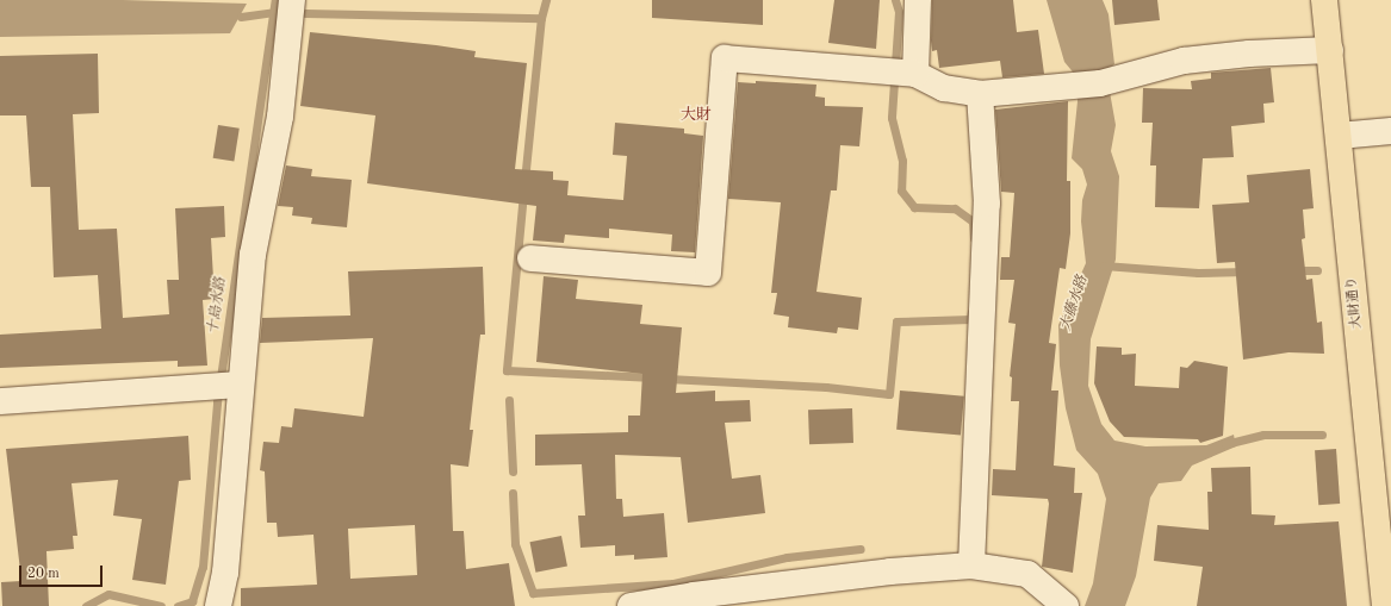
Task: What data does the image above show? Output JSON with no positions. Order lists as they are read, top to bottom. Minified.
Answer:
{"streets":{"main road":["大財通り"]},"districts":["大財"],"water":["大藤水路","十島水路"],"scale_bar":"20 m"}
